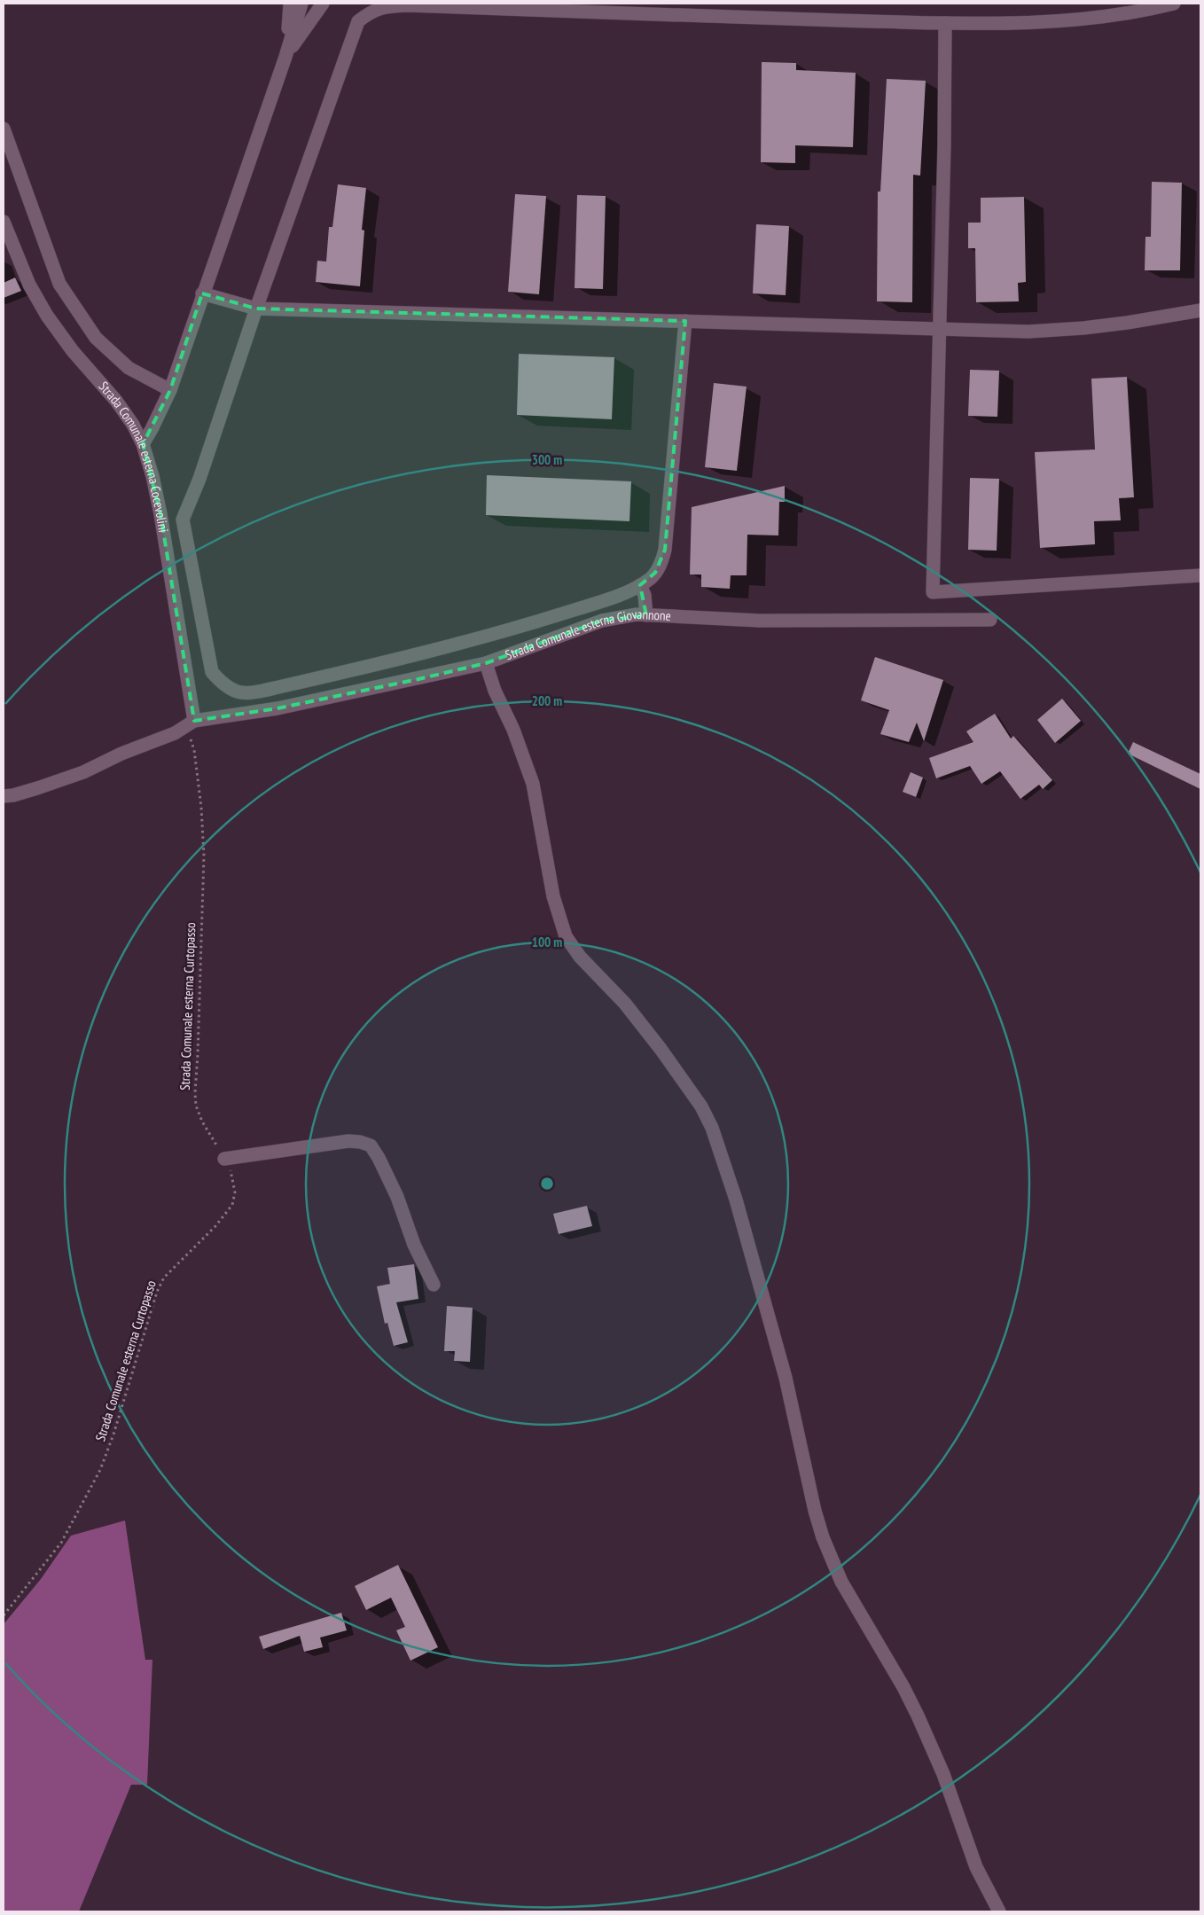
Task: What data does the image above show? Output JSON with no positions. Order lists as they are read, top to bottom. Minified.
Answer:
{"streets":{"street":["Strada Comunale esterna Cocevolini","Strada Comunale esterna Giovannone"],"path":["Strada Comunale esterna Curtopasso"]},"crossings":[["Strada Comunale esterna Cocevolini","Strada Comunale esterna Giovannone"],["Strada Comunale esterna Cocevolini","Strada Comunale esterna Curtopasso"],["Strada Comunale esterna Giovannone","Strada Comunale esterna Curtopasso"]],"rings":["300 m","200 m","100 m"]}
